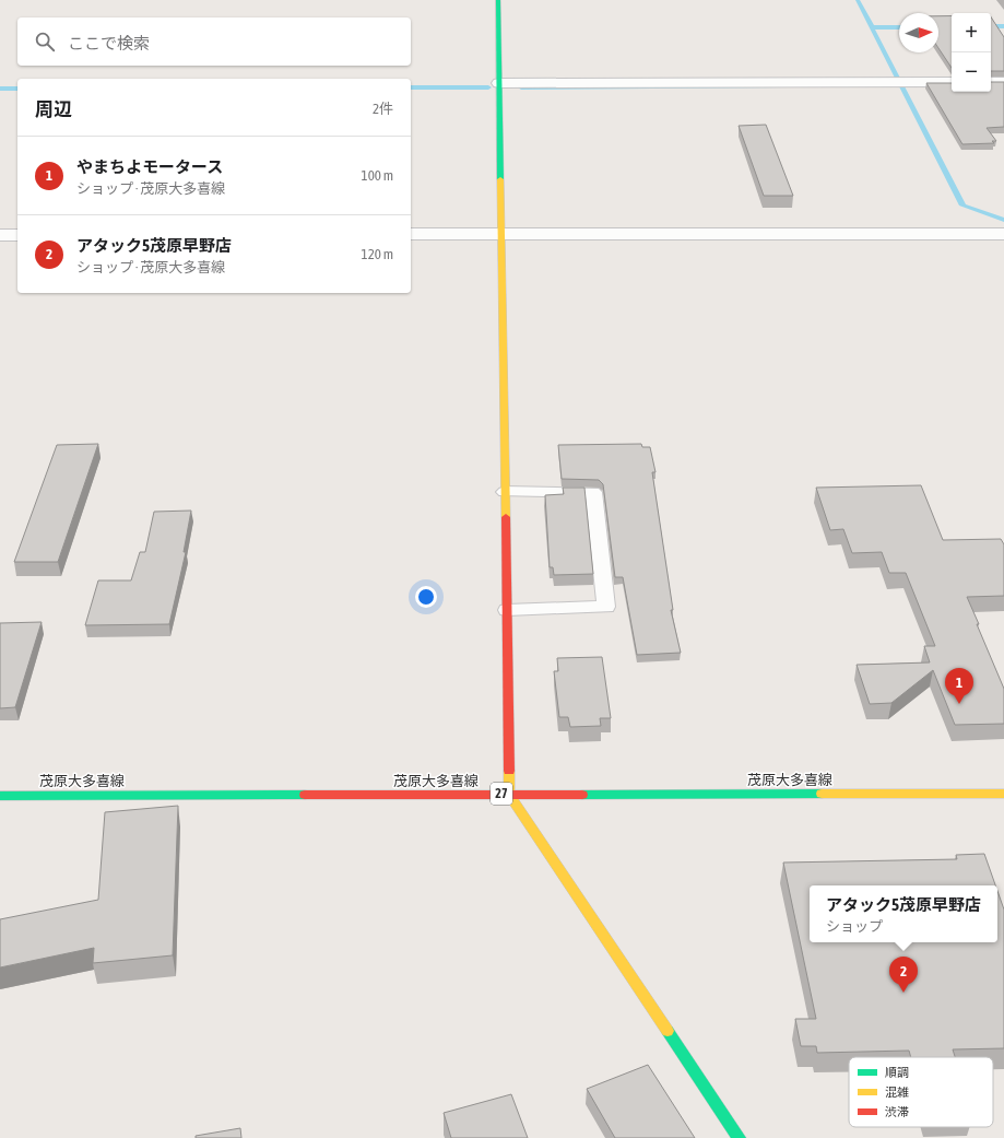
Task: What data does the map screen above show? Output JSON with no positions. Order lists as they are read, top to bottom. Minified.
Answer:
{"streets":{"street":["茂原大多喜線","27"]},"legend":["順調","混雑","渋滞"],"north":"right","page":{"map_buttons":["+","−"],"search":"ここで検索","heading":["周辺","2件"],"list":[{"mark":"1","name":"やまちよモータース","note":"ショップ · 茂原大多喜線","value":"100 m"},{"mark":"2","name":"アタック5茂原早野店","note":"ショップ · 茂原大多喜線","value":"120 m"}],"pins":["1","2"],"popup":["アタック5茂原早野店","ショップ"]}}
